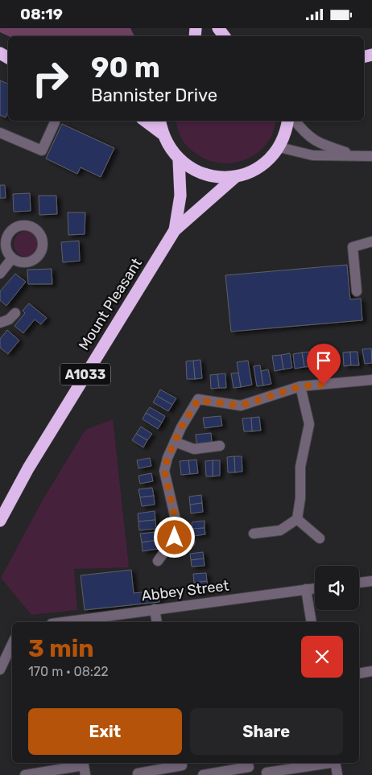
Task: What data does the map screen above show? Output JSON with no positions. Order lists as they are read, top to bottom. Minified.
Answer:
{"streets":{"highway":["Mount Pleasant","A1033"],"street":["Abbey Street"]},"crossings":[["Mount Pleasant","A1033"]],"page":{"status":"08:19","turn":["90 m","Bannister Drive"],"heading":["3 min","170 m · 08:22"],"buttons":["Exit","Share"]}}
